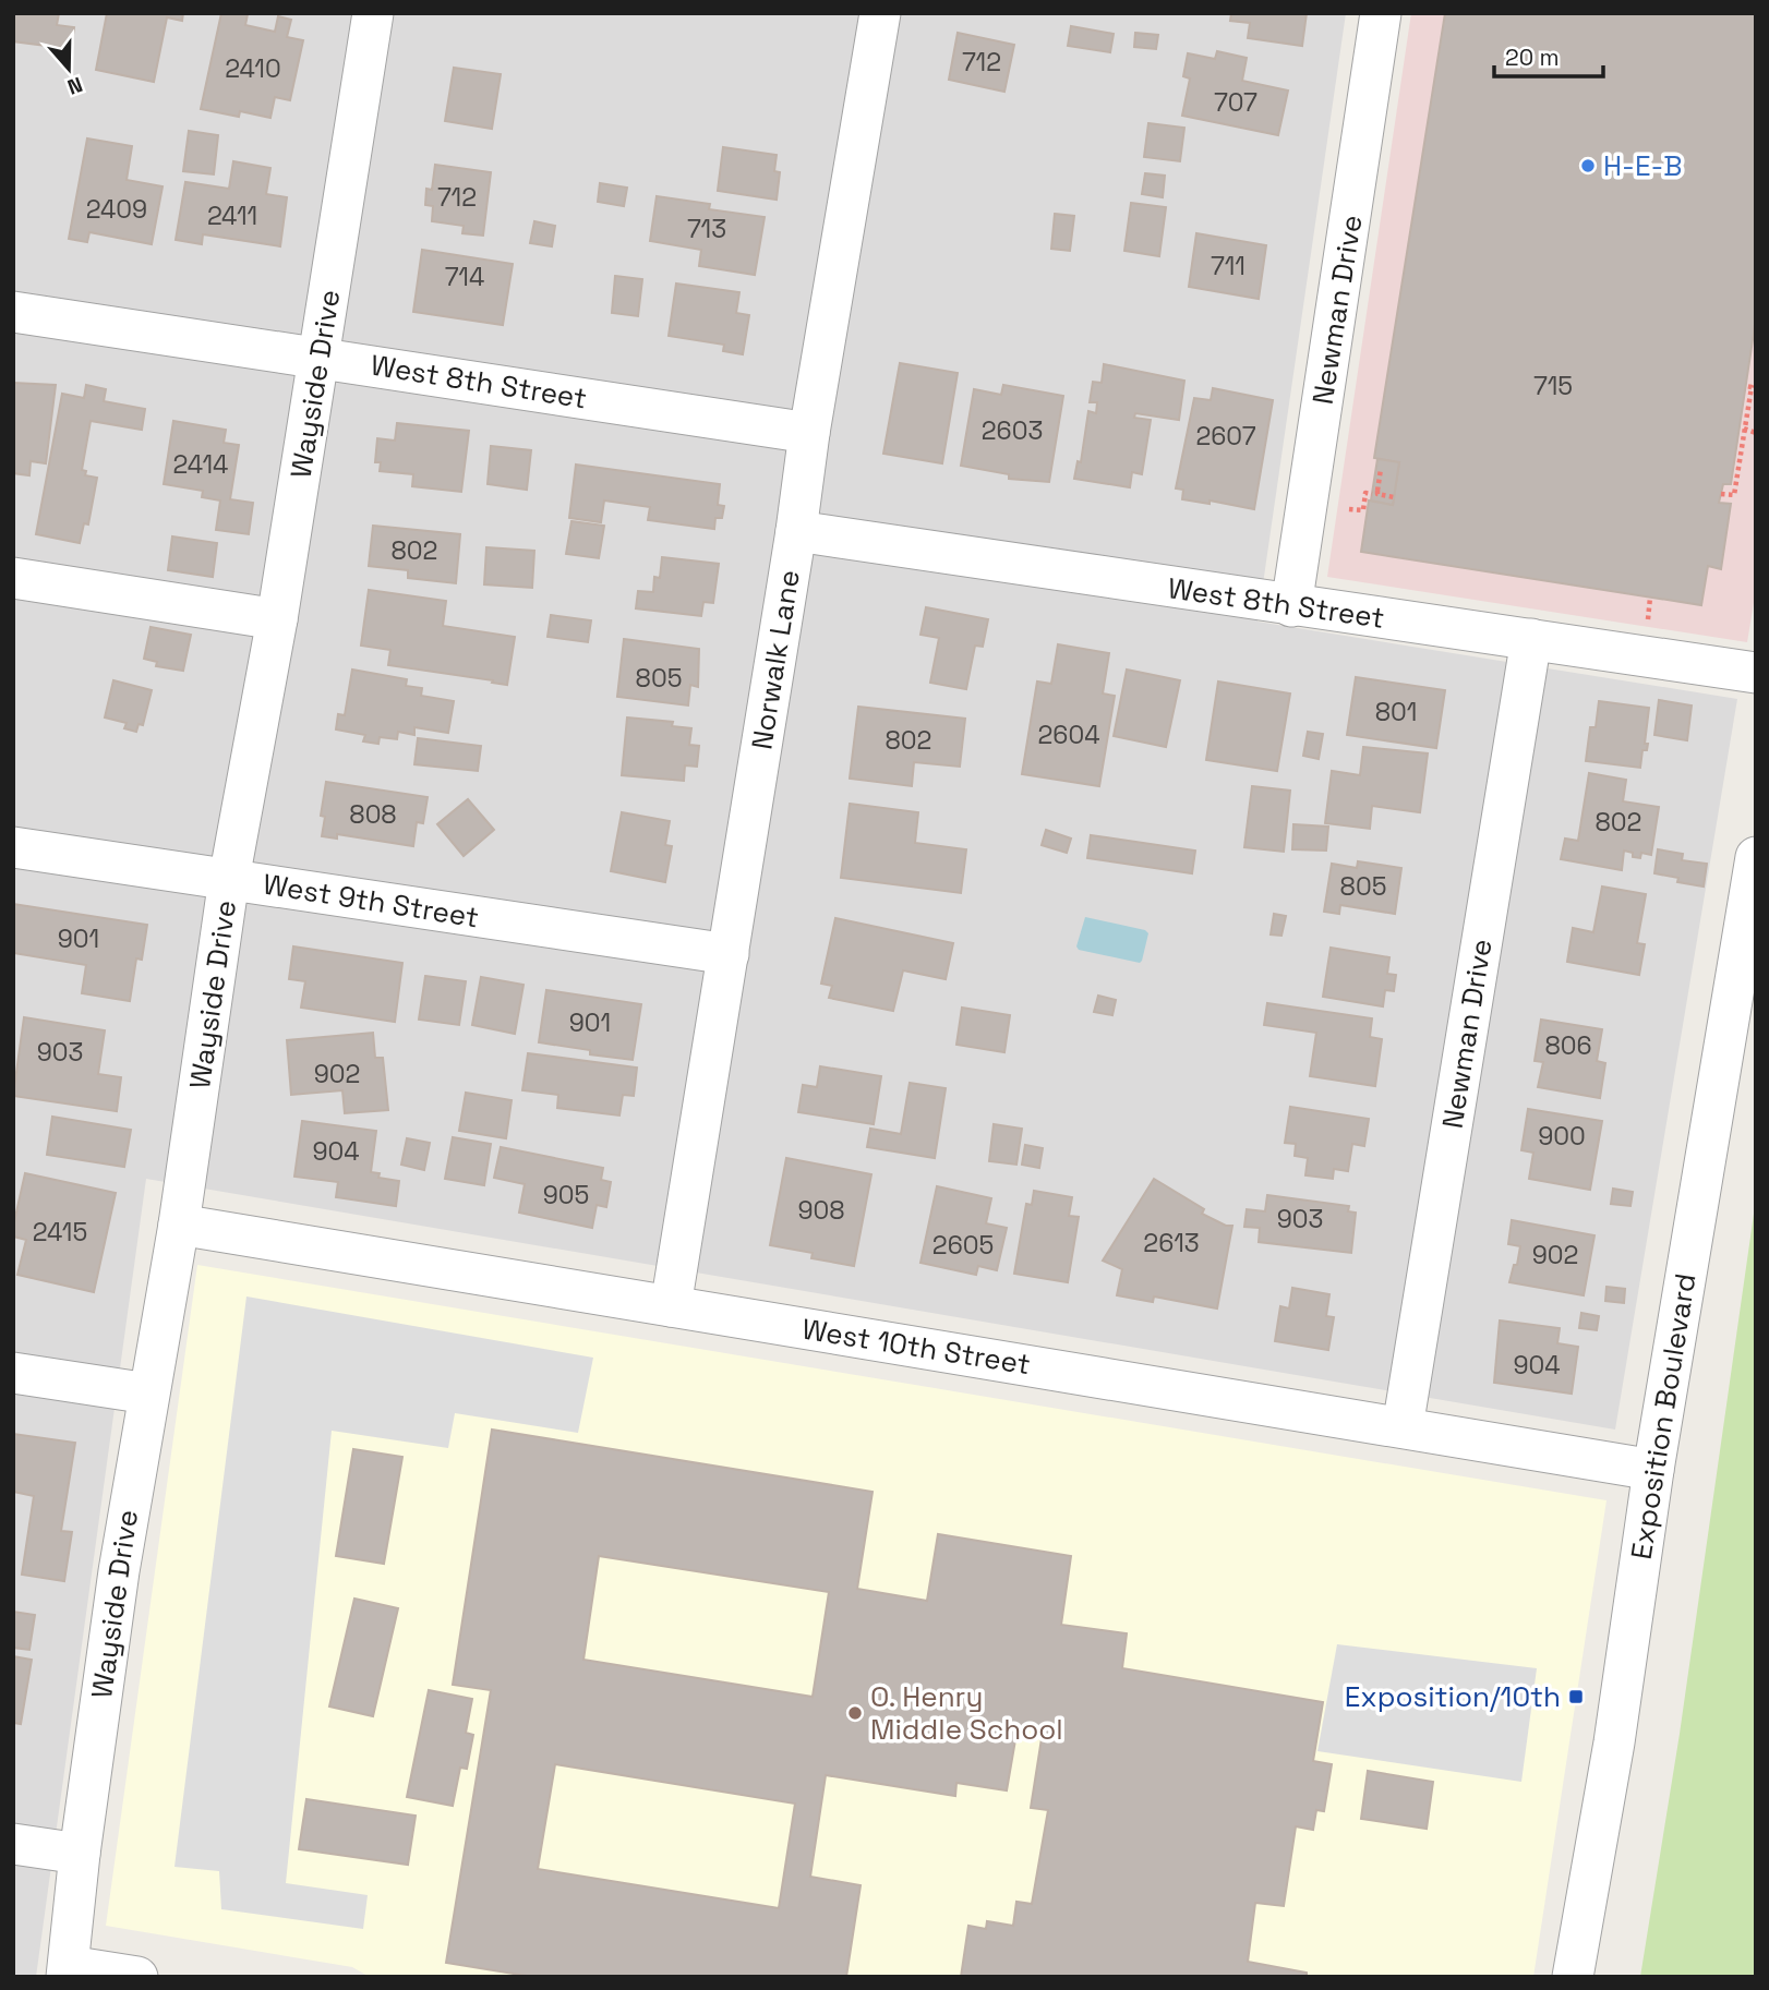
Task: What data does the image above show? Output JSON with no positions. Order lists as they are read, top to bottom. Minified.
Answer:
{"streets":{"street":["Newman Drive","West 8th Street","Wayside Drive","Norwalk Lane","West 9th Street","West 10th Street","Exposition Boulevard"]},"crossings":[["Newman Drive","West 8th Street"],["Newman Drive","West 10th Street"],["West 8th Street","Wayside Drive"],["West 8th Street","Norwalk Lane"],["Wayside Drive","West 9th Street"],["Wayside Drive","West 10th Street"],["Norwalk Lane","West 9th Street"],["Norwalk Lane","West 10th Street"],["West 10th Street","Exposition Boulevard"]],"places":{"other":["H-E-B","O. Henry Middle School"],"transit":["Exposition/10th"]},"house_numbers":["712","2410","707","712","2409","2411","713","711","714","715","2603","2607","2414","802","805","801","2604","802","808","802","805","901","901","806","903","902","900","904","905","908","903","2415","2613","2605","902","904"],"scale_bar":"20 m","north":"bottom"}
